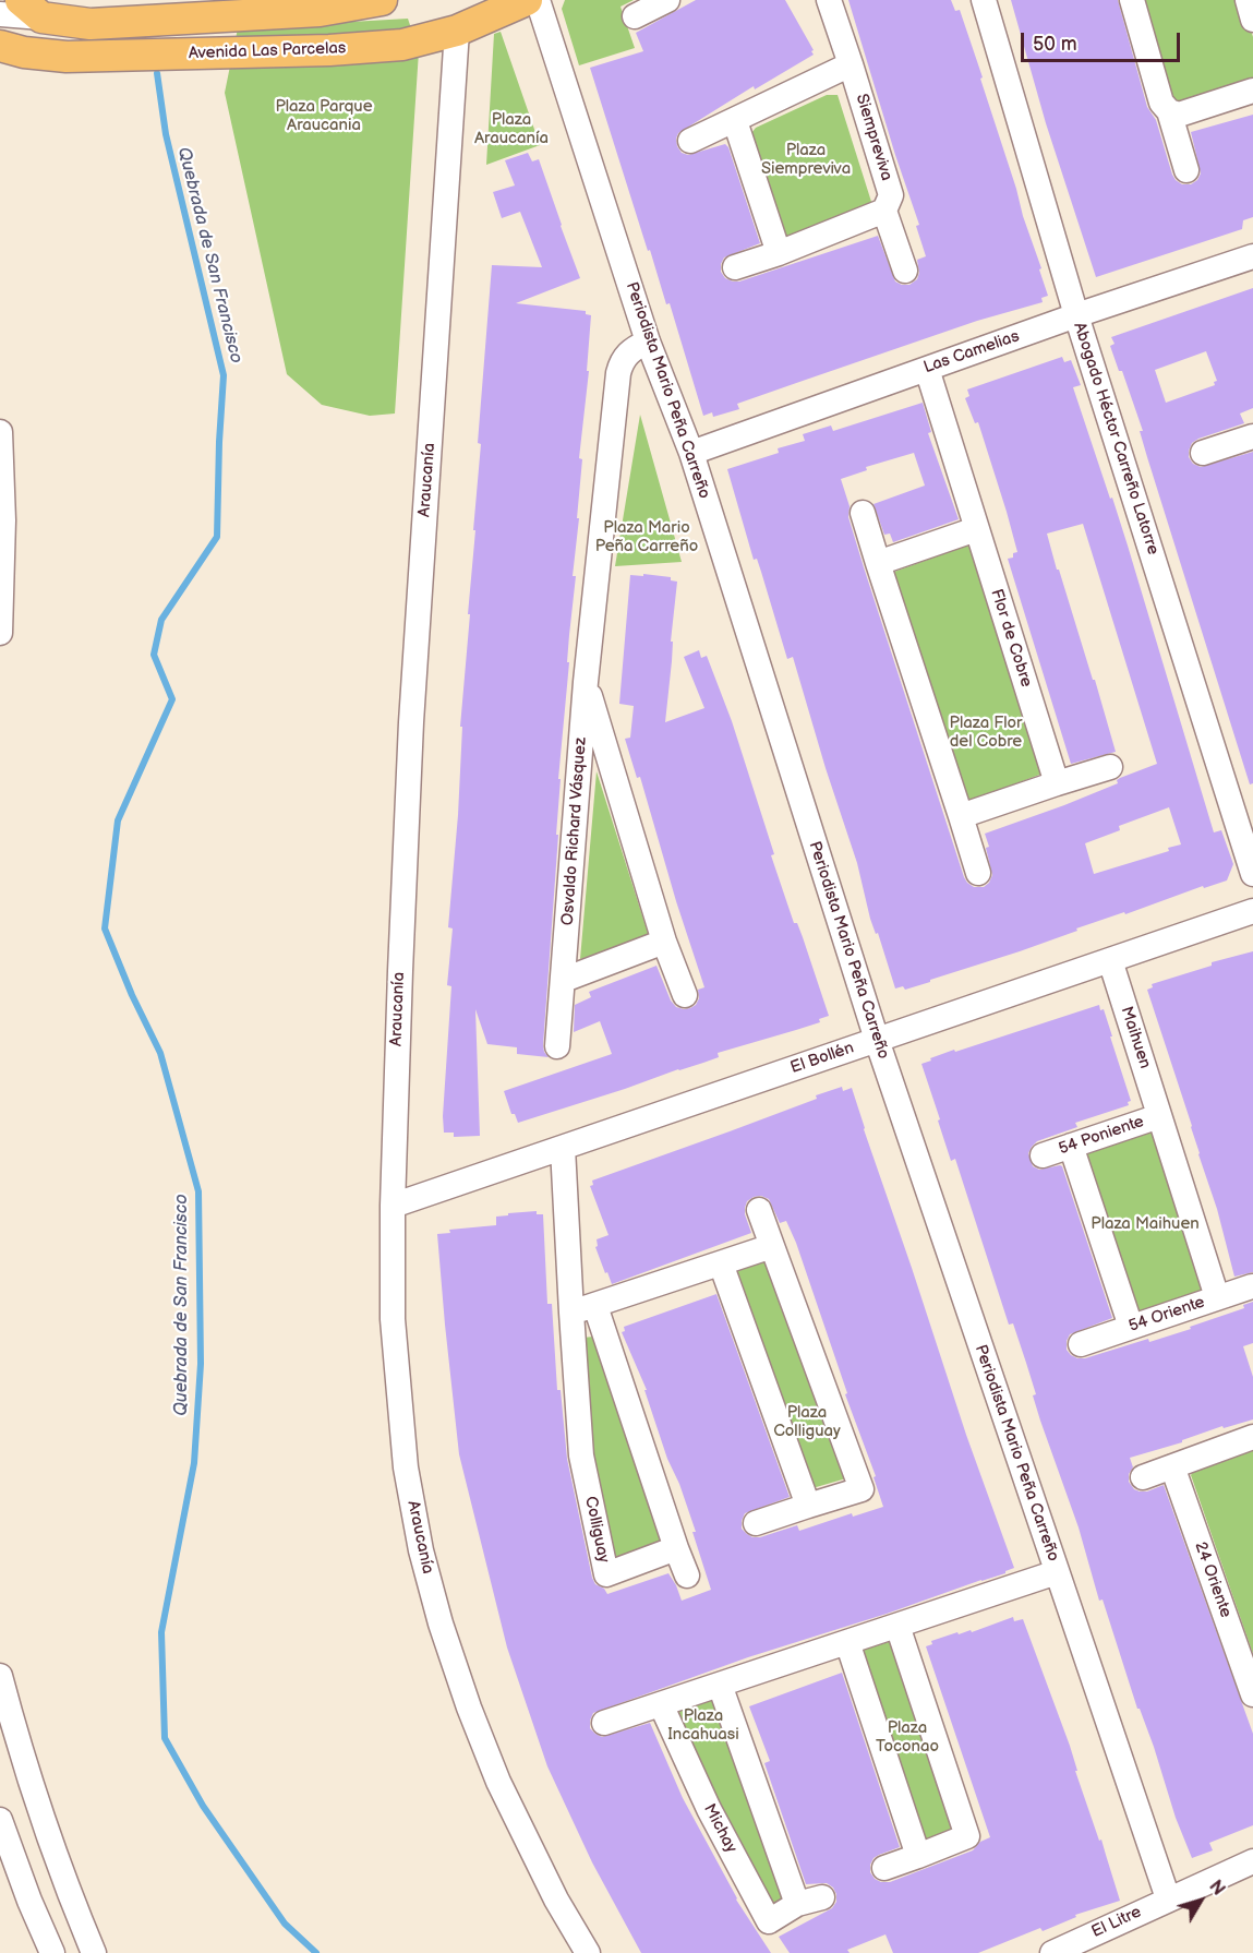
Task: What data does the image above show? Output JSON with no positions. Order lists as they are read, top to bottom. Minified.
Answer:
{"streets":{"main road":["Avenida Las Parcelas"],"street":["Siempreviva","Las Camelias","Periodista Mario Peña Carreño","Abogado Héctor Carreño Latorre","Araucanía","Flor de Cobre","Osvaldo Richard Vásquez","Maihuen","El Bollén","54 Poniente","54 Oriente","Colliguay","24 Oriente","Michay","El Litre"]},"crossings":[["Avenida Las Parcelas","Araucanía"],["Las Camelias","Periodista Mario Peña Carreño"],["Las Camelias","Abogado Héctor Carreño Latorre"],["Las Camelias","Flor de Cobre"],["Periodista Mario Peña Carreño","Osvaldo Richard Vásquez"],["Periodista Mario Peña Carreño","El Bollén"],["Periodista Mario Peña Carreño","El Litre"],["Araucanía","El Bollén"],["Maihuen","El Bollén"],["Maihuen","54 Poniente"],["Maihuen","54 Oriente"],["El Bollén","Colliguay"]],"water":["Quebrada de San Francisco"],"parks":["Plaza Parque Araucania","Plaza Araucanía","Plaza Siempreviva","Plaza Mario Peña Carreño","Plaza Flor del Cobre","Plaza Maihuen","Plaza Colliguay","Plaza Incahuasi","Plaza Toconao"],"scale_bar":"50 m","north":"top right"}
